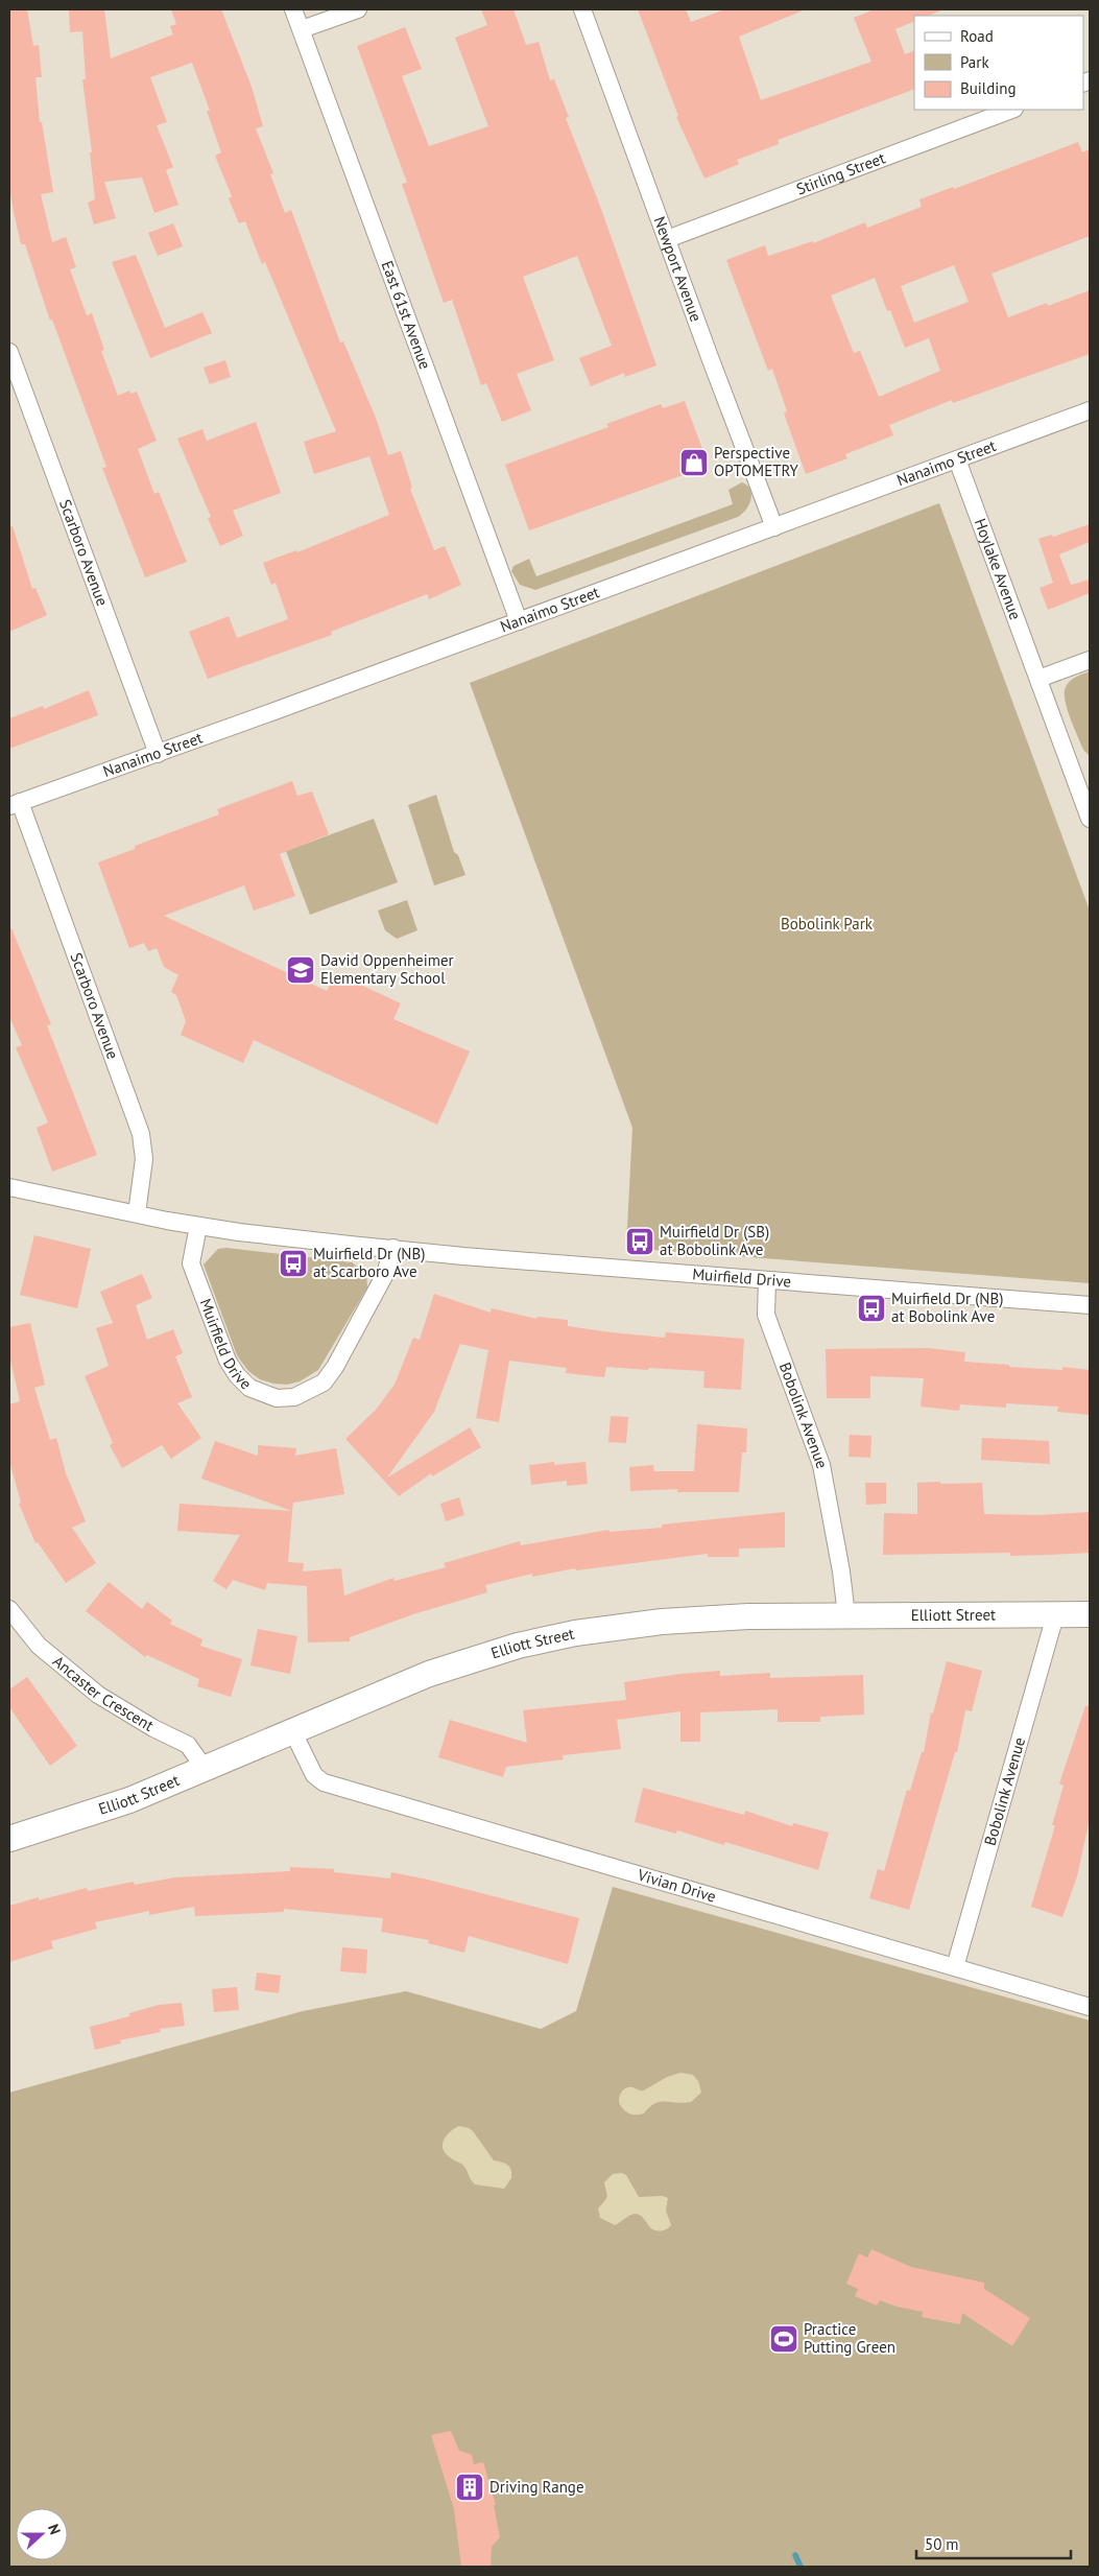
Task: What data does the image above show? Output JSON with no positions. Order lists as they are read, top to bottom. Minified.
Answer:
{"streets":{"street":["Stirling Street","Newport Avenue","East 61st Avenue","Nanaimo Street","Scarboro Avenue","Hoylake Avenue","Muirfield Drive","Bobolink Avenue","Elliott Street","Ancaster Crescent","Vivian Drive"]},"crossings":[["Stirling Street","Newport Avenue"],["Newport Avenue","Nanaimo Street"],["East 61st Avenue","Nanaimo Street"],["Nanaimo Street","Scarboro Avenue"],["Nanaimo Street","Hoylake Avenue"],["Scarboro Avenue","Muirfield Drive"],["Muirfield Drive","Bobolink Avenue"],["Bobolink Avenue","Elliott Street"],["Bobolink Avenue","Vivian Drive"],["Elliott Street","Ancaster Crescent"],["Elliott Street","Vivian Drive"]],"parks":["Bobolink Park"],"places":{"shop":["Perspective OPTOMETRY"],"school or university":["David Oppenheimer Elementary School"],"bus stop":["Muirfield Dr (SB) at Bobolink Ave","Muirfield Dr (NB) at Scarboro Ave","Muirfield Dr (NB) at Bobolink Ave"],"sports":["Practice Putting Green"],"building":["Driving Range"]},"legend":["Road","Park","Building"],"scale_bar":"50 m","north":"right"}
